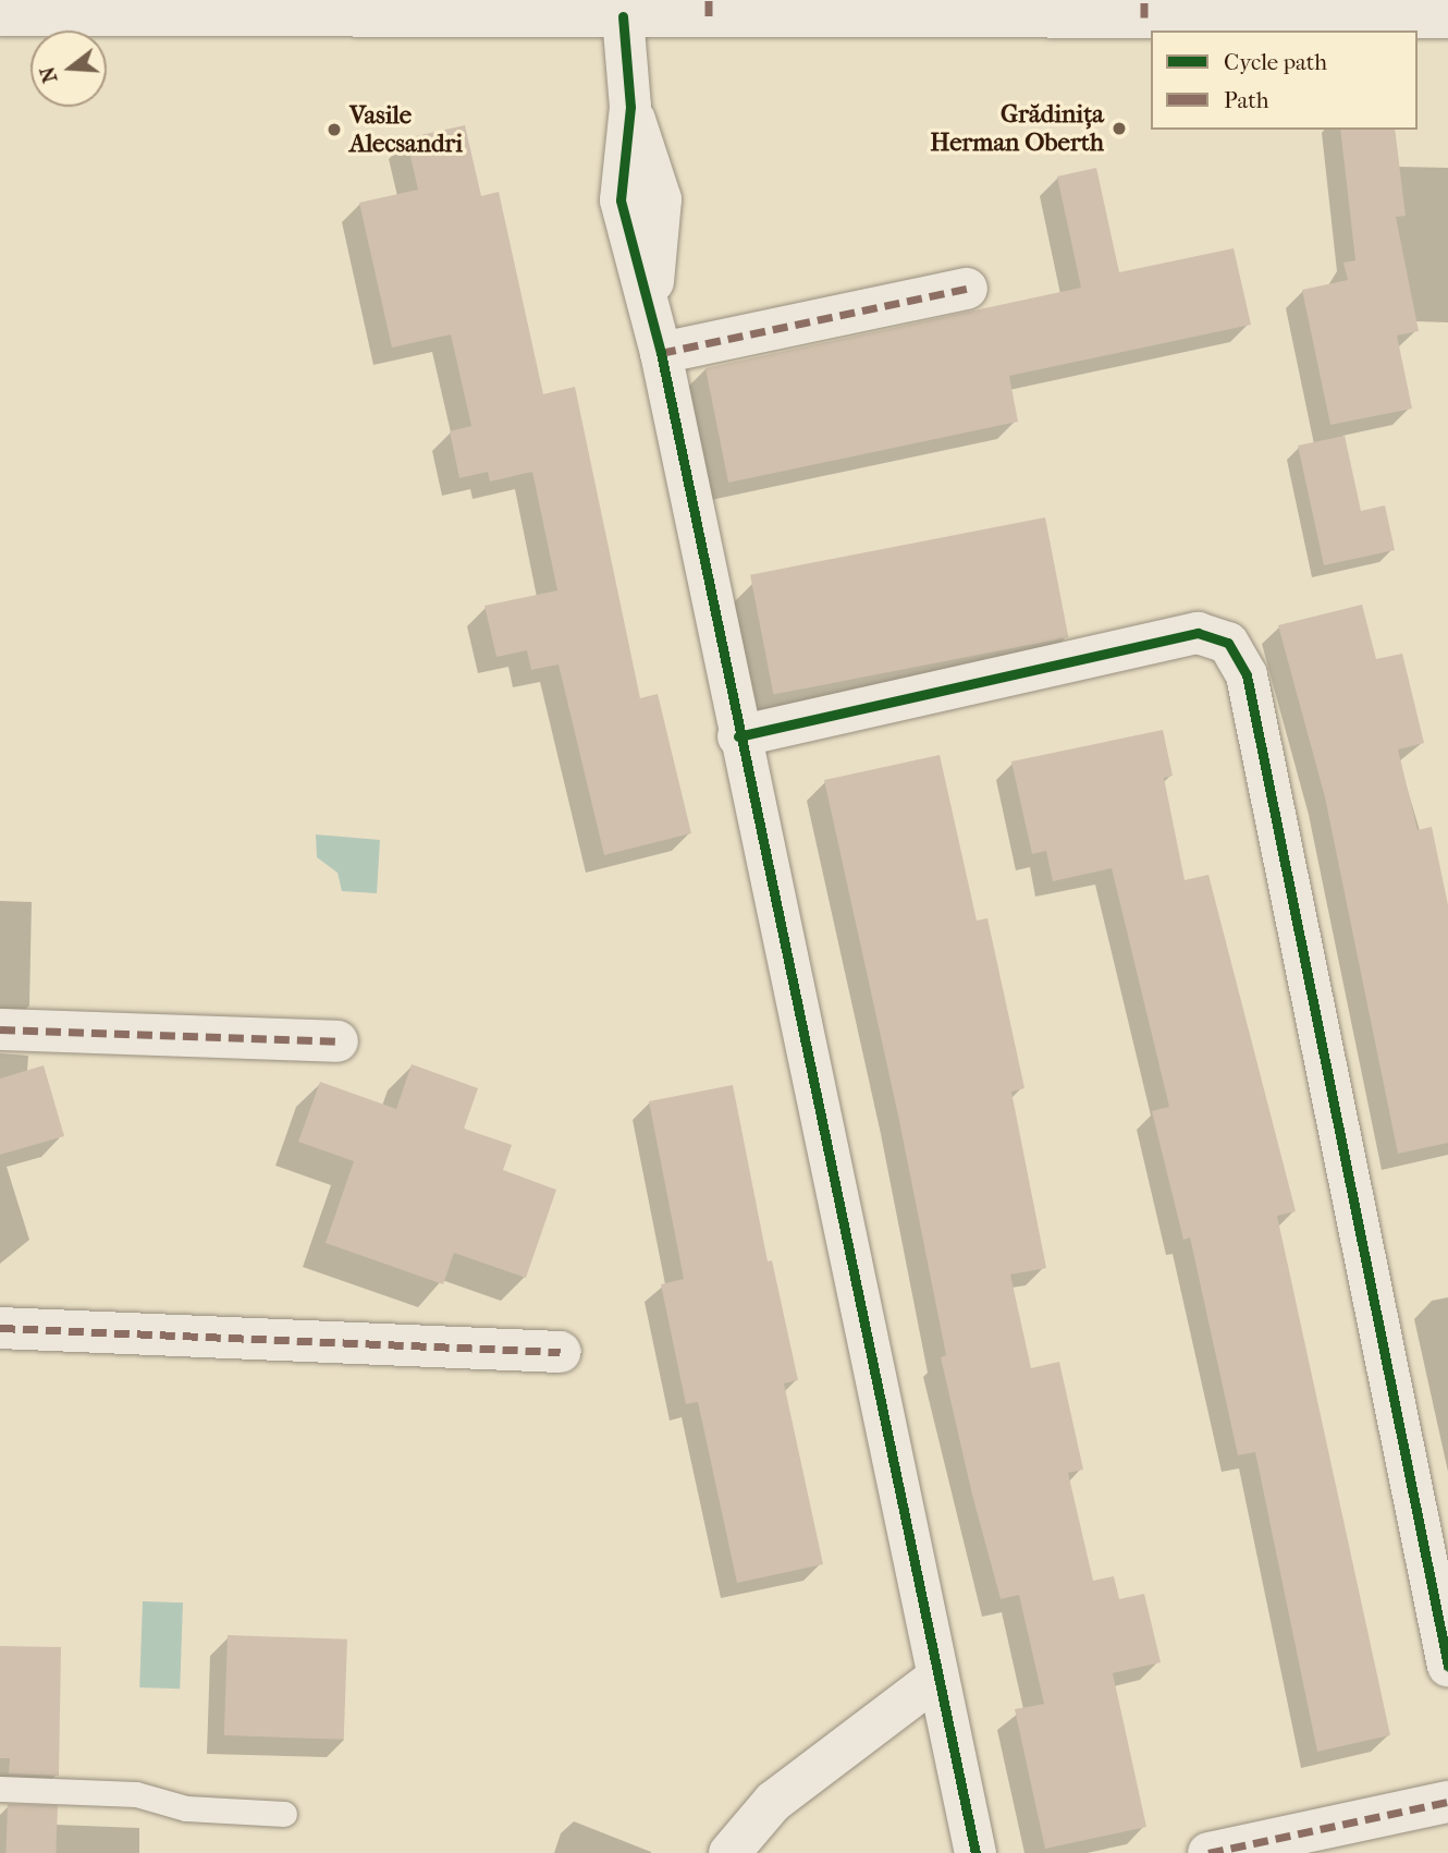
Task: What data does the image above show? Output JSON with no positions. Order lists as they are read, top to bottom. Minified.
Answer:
{"places":["Grădinița Herman Oberth","Vasile Alecsandri"],"legend":["Cycle path","Path"],"north":"left"}
